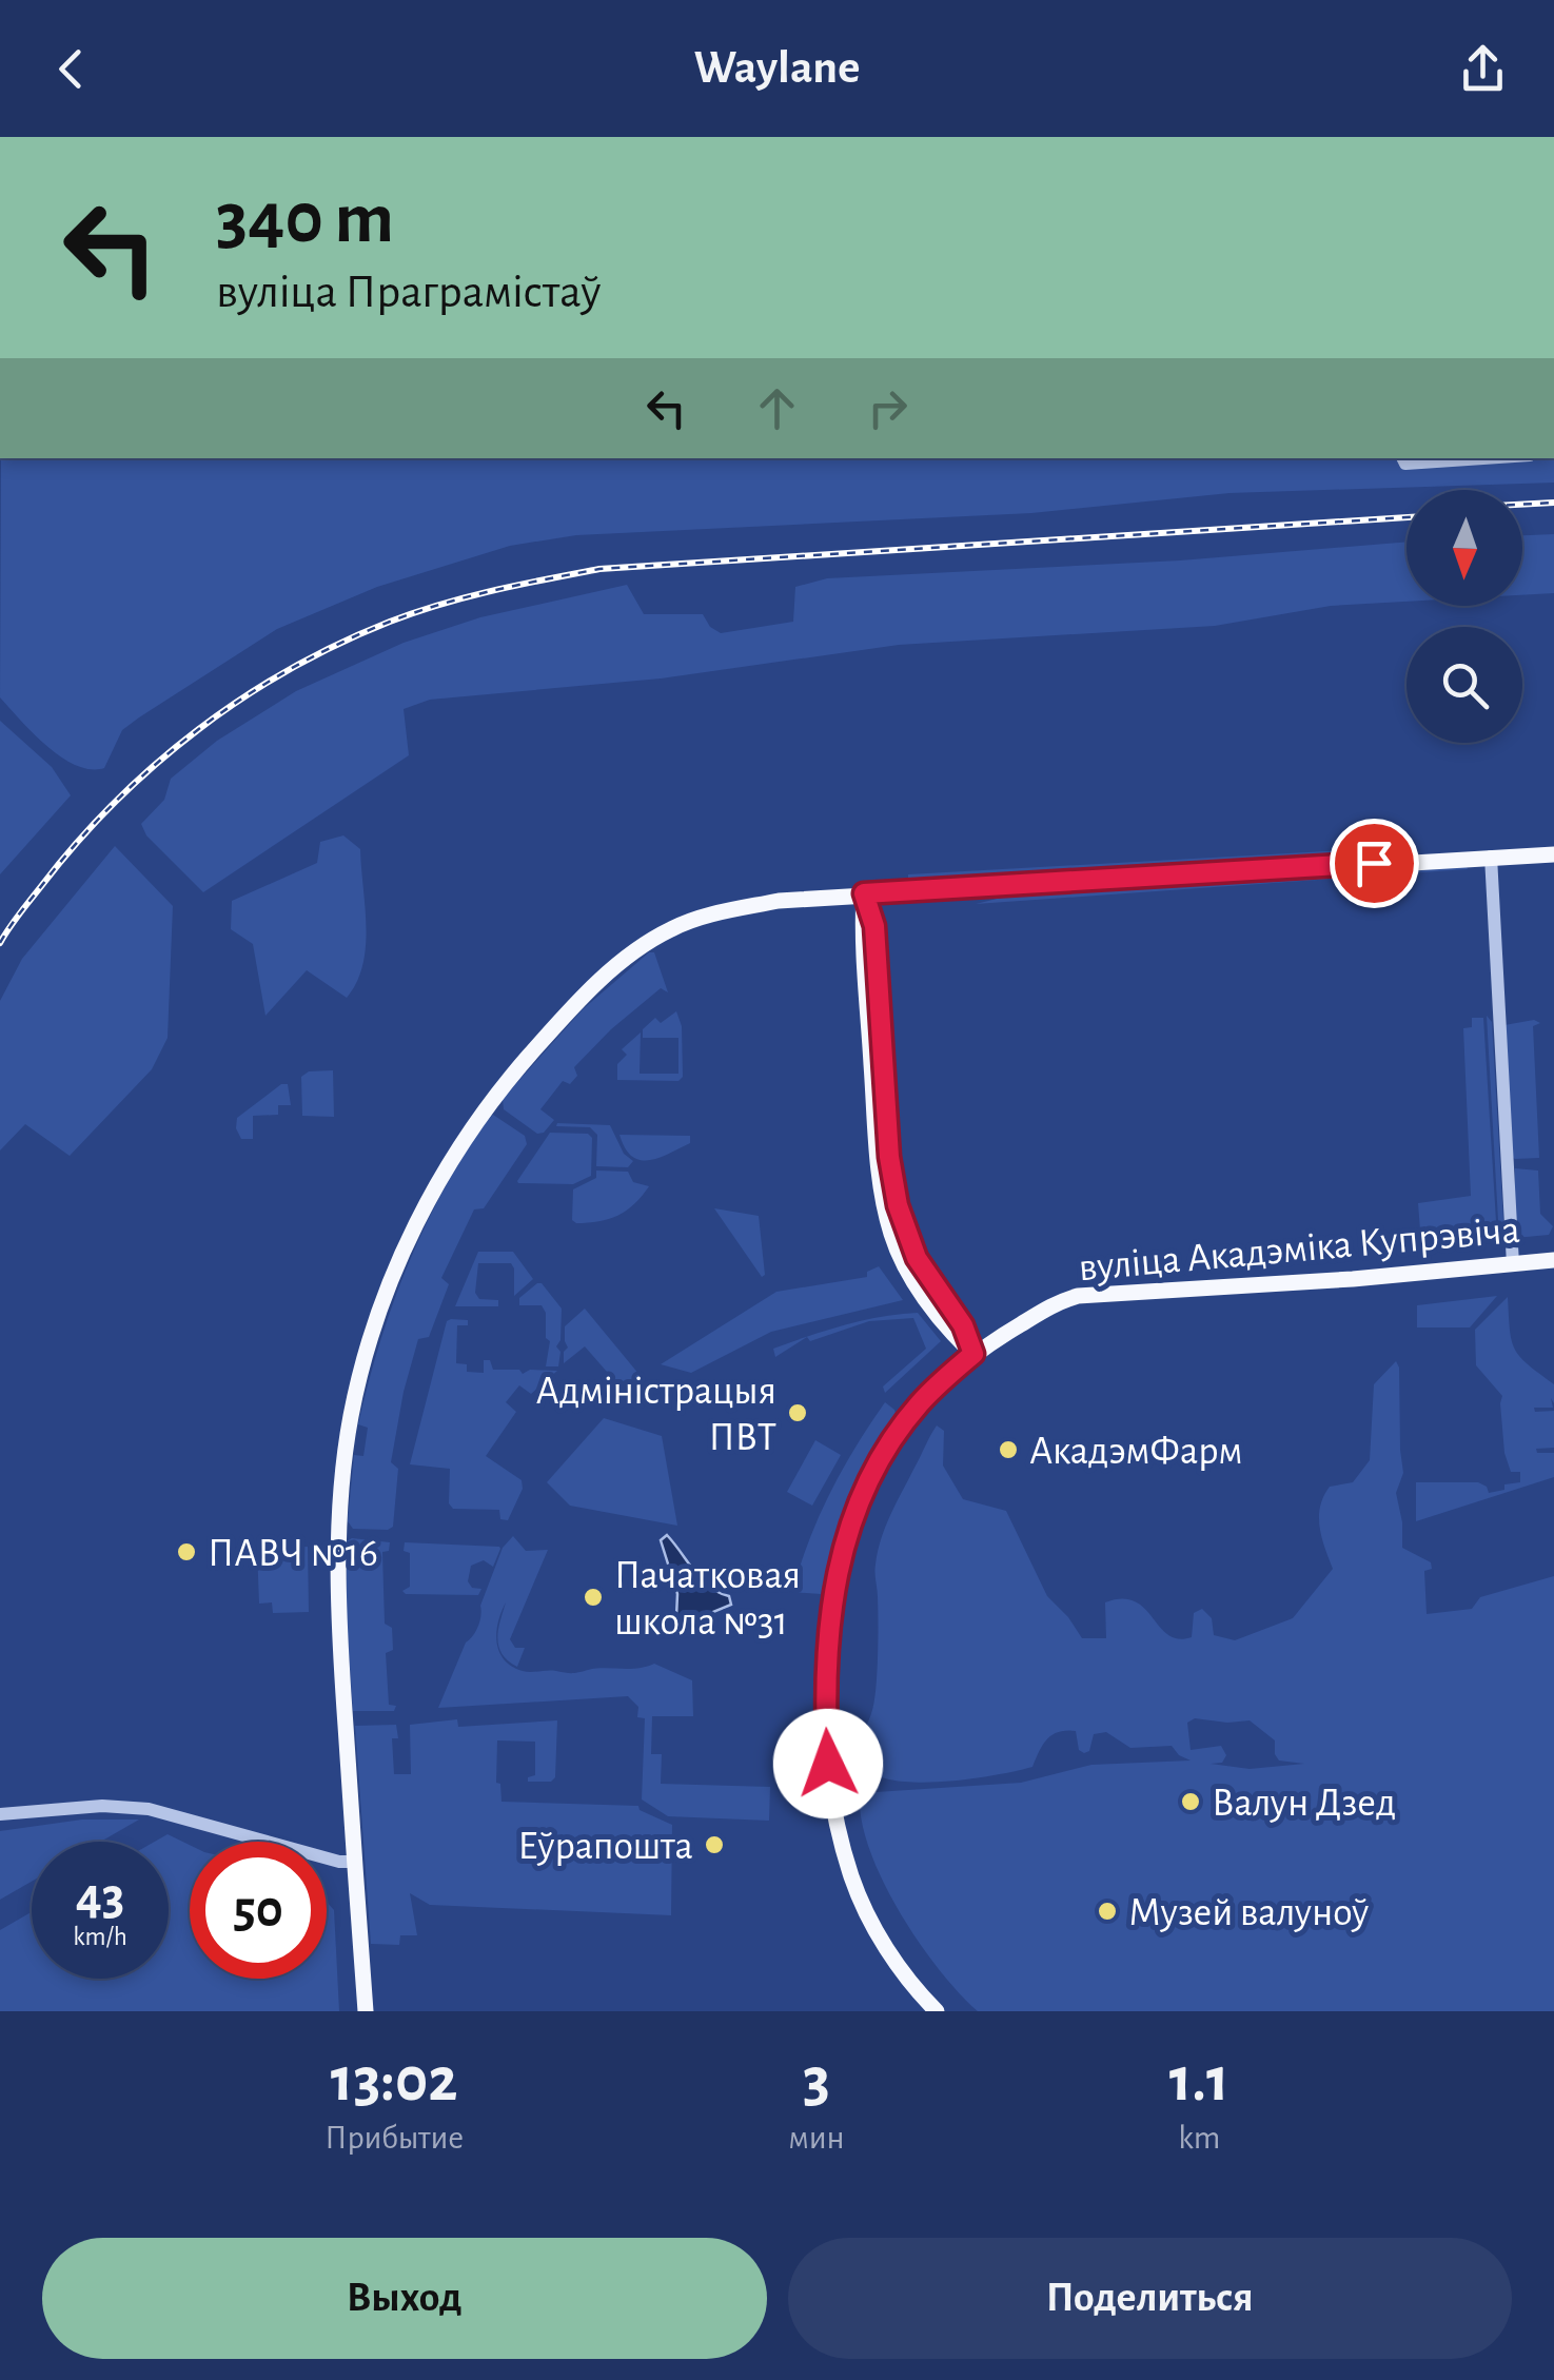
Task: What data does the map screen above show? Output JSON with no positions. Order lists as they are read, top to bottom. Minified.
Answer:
{"streets":{"main road":["вуліца Акадэміка Купрэвіча"]},"places":["Адміністрацыя ПВТ","АкадэмФарм","ПАВЧ №16","Пачатковая школа №31","Валун Дзед","Еўрапошта","Музей валуноў"],"north":"bottom","page":{"header":"Waylane","turn":["340 m","вуліца Праграмістаў"],"speed":"43 km/h","limit":"50","eta":["13:02","Прибытие","3","мин","1.1","km"],"buttons":["Выход","Поделиться"]}}
